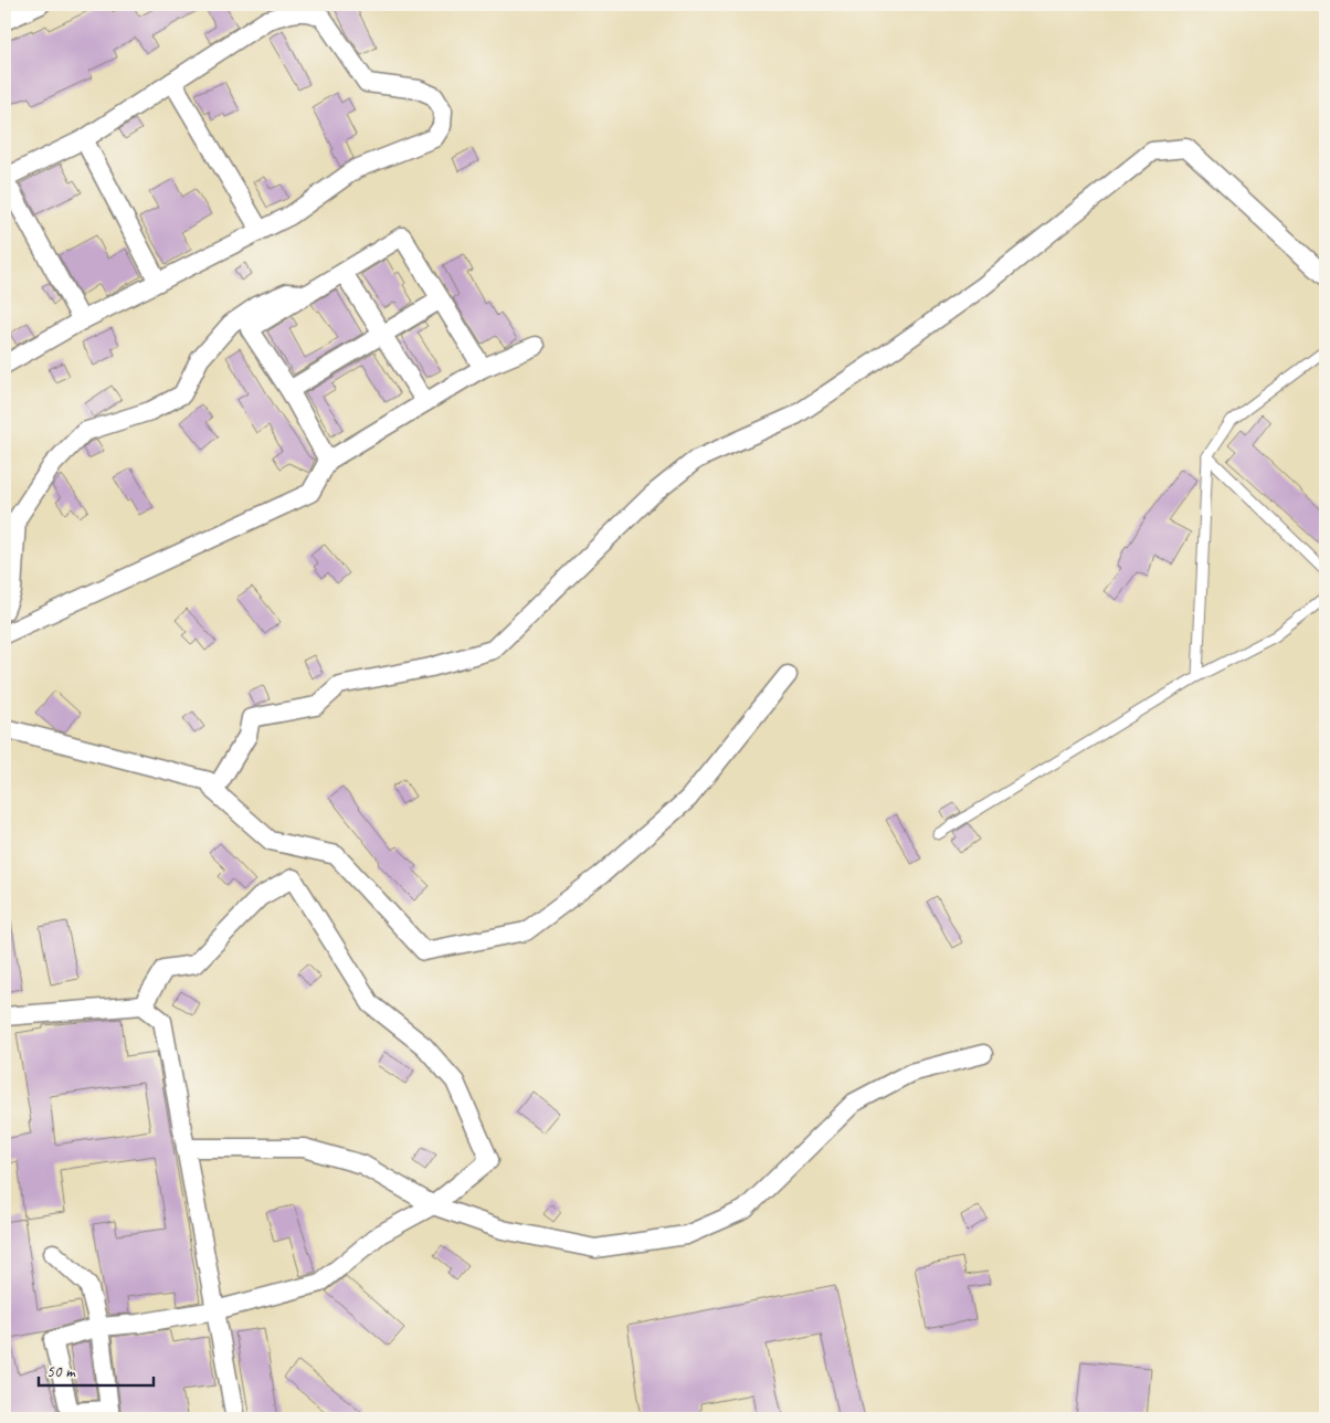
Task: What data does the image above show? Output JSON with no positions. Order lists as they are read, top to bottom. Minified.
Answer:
{"scale_bar":"50 m"}
